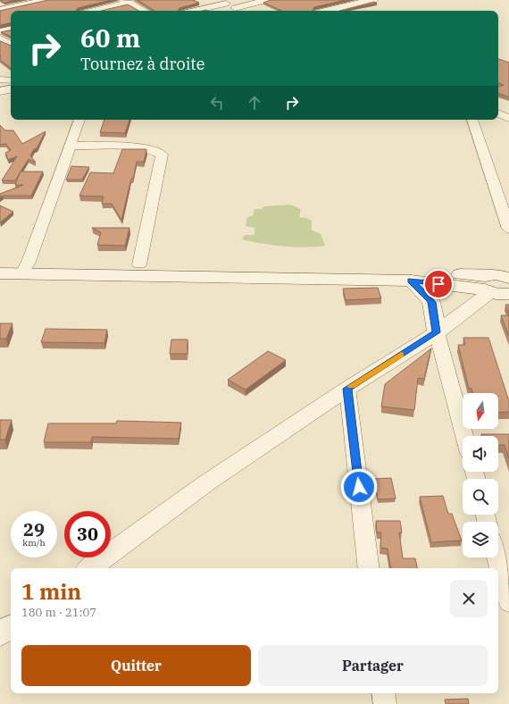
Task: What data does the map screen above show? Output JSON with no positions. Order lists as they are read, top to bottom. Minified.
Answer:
{"north":"bottom","page":{"turn":["60 m","Tournez à droite"],"speed":"29 km/h","limit":"30","heading":["1 min","180 m · 21:07"],"buttons":["Quitter","Partager"]}}
